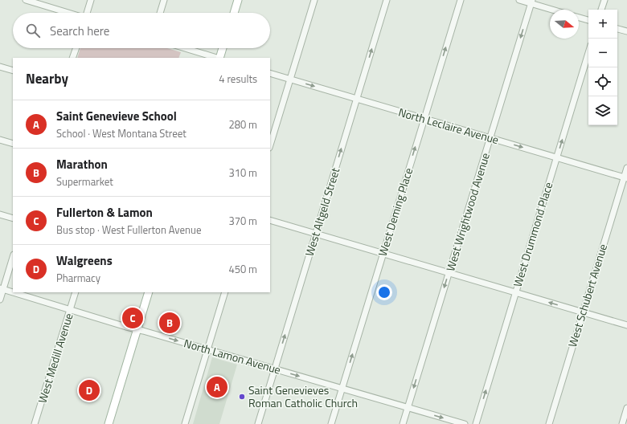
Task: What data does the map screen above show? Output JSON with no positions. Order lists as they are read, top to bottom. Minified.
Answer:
{"streets":{"street":["North Leclaire Avenue","West Altgeld Street","West Deming Place","West Wrightwood Avenue","West Drummond Place","West Schubert Avenue","North Lamon Avenue","West Medill Avenue"]},"crossings":[["North Leclaire Avenue","West Altgeld Street"],["North Leclaire Avenue","West Deming Place"],["North Leclaire Avenue","West Wrightwood Avenue"],["North Leclaire Avenue","West Drummond Place"],["North Leclaire Avenue","West Schubert Avenue"],["West Altgeld Street","North Lamon Avenue"],["West Deming Place","North Lamon Avenue"],["West Wrightwood Avenue","North Lamon Avenue"],["North Lamon Avenue","West Medill Avenue"]],"one_way":["North Leclaire Avenue","West Altgeld Street","West Deming Place","West Wrightwood Avenue","West Drummond Place","North Lamon Avenue"],"places":["Saint Genevieves Roman Catholic Church"],"north":"right","page":{"map_buttons":["+","−"],"search":"Search here","heading":["Nearby","4 results"],"list":[{"mark":"A","name":"Saint Genevieve School","note":"School · West Montana Street","value":"280 m"},{"mark":"B","name":"Marathon","note":"Supermarket","value":"310 m"},{"mark":"C","name":"Fullerton & Lamon","note":"Bus stop · West Fullerton Avenue","value":"370 m"},{"mark":"D","name":"Walgreens","note":"Pharmacy","value":"450 m"}],"pins":["C","B","A","D"]}}
